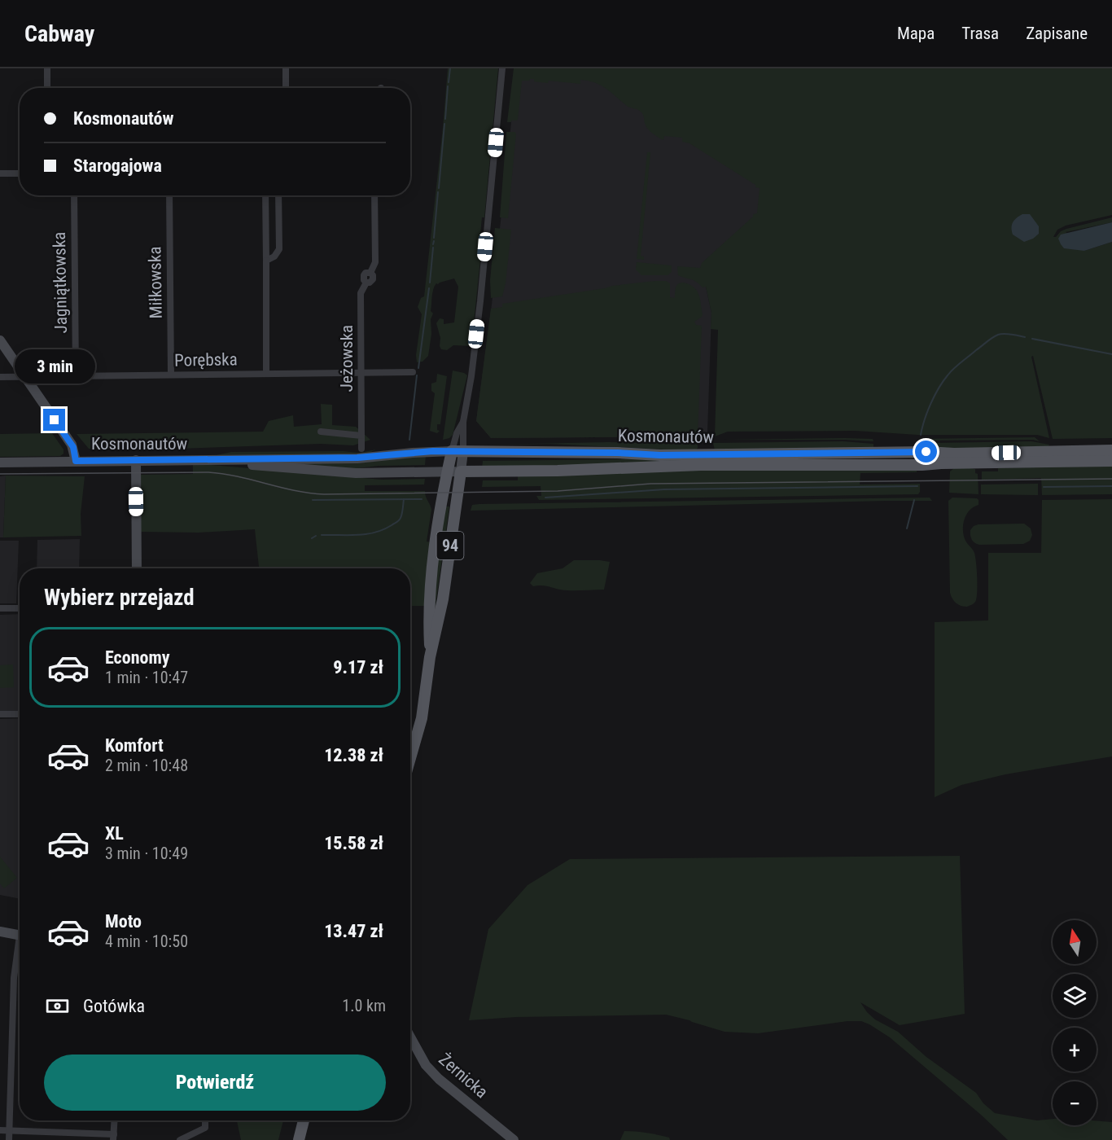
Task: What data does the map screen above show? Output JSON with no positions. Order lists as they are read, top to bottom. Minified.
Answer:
{"streets":{"main road":["Kosmonautów","94","Żernicka"],"street":["Jagniątkowska","Miłkowska","Jeżowska","Porębska"]},"crossings":[["Jagniątkowska","Porębska"],["Miłkowska","Porębska"],["Jeżowska","Porębska"],["Kosmonautów","94"]],"north":"top","page":{"header":"Cabway","nav":["Mapa","Trasa","Zapisane"],"banner":["Kosmonautów","Starogajowa"],"bubble":"3 min","heading":"Wybierz przejazd","list":[{"name":"Economy","note":"1 min · 10:47","value":"9.17 zł"},{"name":"Komfort","note":"2 min · 10:48","value":"12.38 zł"},{"name":"XL","note":"3 min · 10:49","value":"15.58 zł"},{"name":"Moto","note":"4 min · 10:50","value":"13.47 zł"}],"map_buttons":["+","−"],"pay":["Gotówka","1.0 km"],"buttons":"Potwierdź"}}
